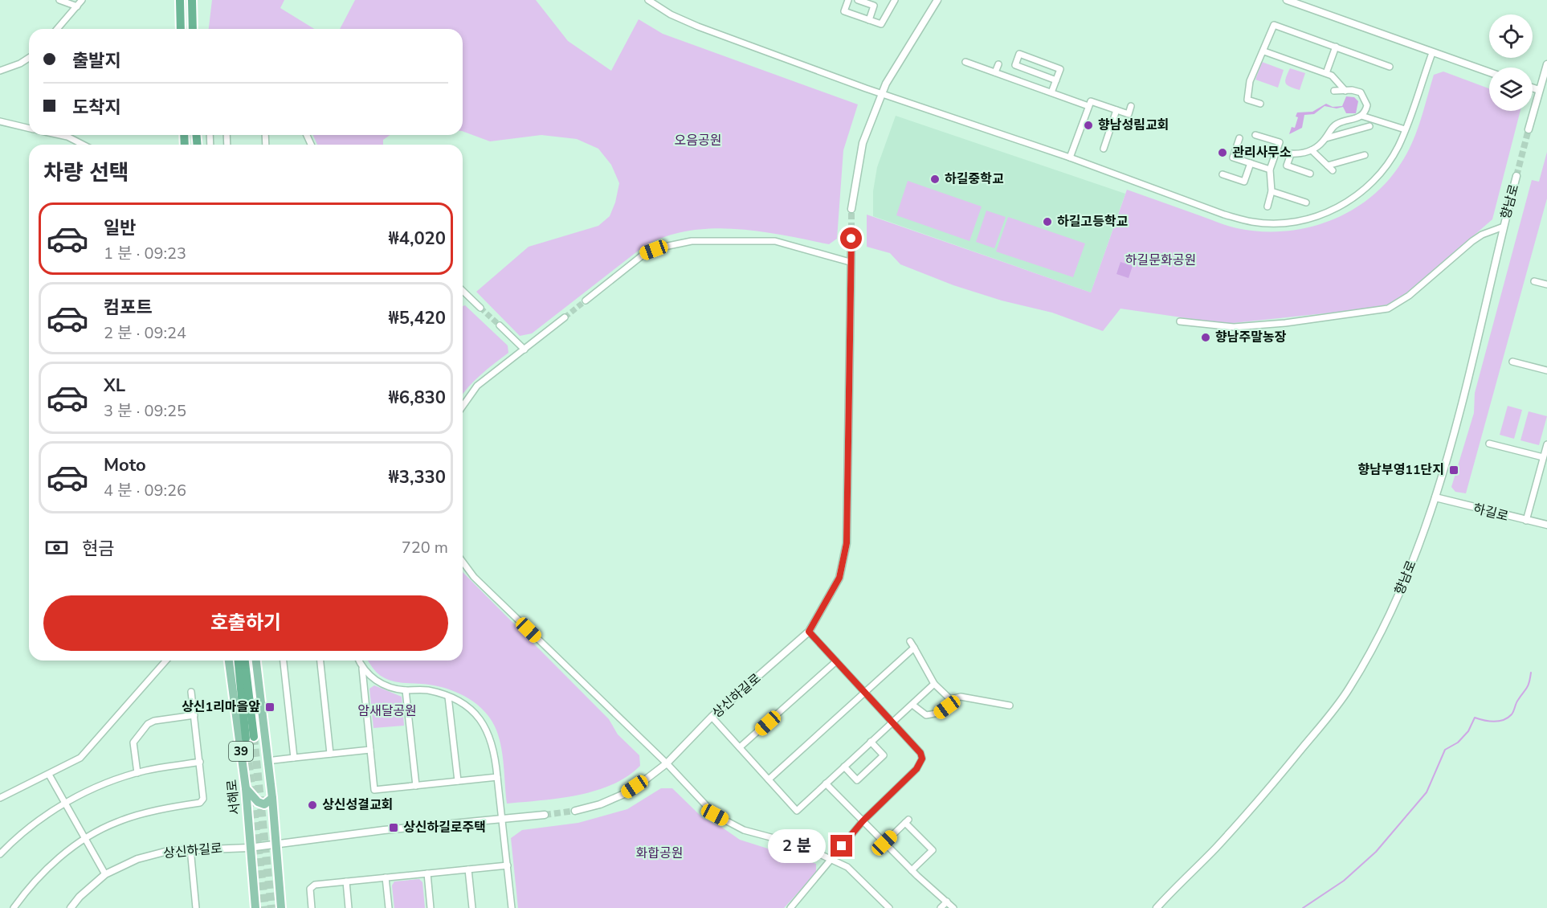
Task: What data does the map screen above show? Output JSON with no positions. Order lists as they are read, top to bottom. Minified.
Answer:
{"streets":{"highway":["39"],"main road":["서해로"],"street":["향남로","하길로","상신하길로"]},"crossings":[["향남로","하길로"],["상신하길로","39"],["상신하길로","서해로"]],"parks":["오음공원","하길문화공원","암새달공원","화합공원"],"places":{"other":["향남성림교회","관리사무소","하길중학교","하길고등학교","향남주말농장","상신성결교회"],"transit":["향남부영11단지","상신1리마을앞","상신하길로주택"]},"page":{"banner":["출발지","도착지"],"heading":"차량 선택","list":[{"name":"일반","note":"1 분 · 09:23","value":"₩4,020"},{"name":"컴포트","note":"2 분 · 09:24","value":"₩5,420"},{"name":"XL","note":"3 분 · 09:25","value":"₩6,830"},{"name":"Moto","note":"4 분 · 09:26","value":"₩3,330"}],"pay":["현금","720 m"],"buttons":"호출하기","bubble":"2 분"}}
